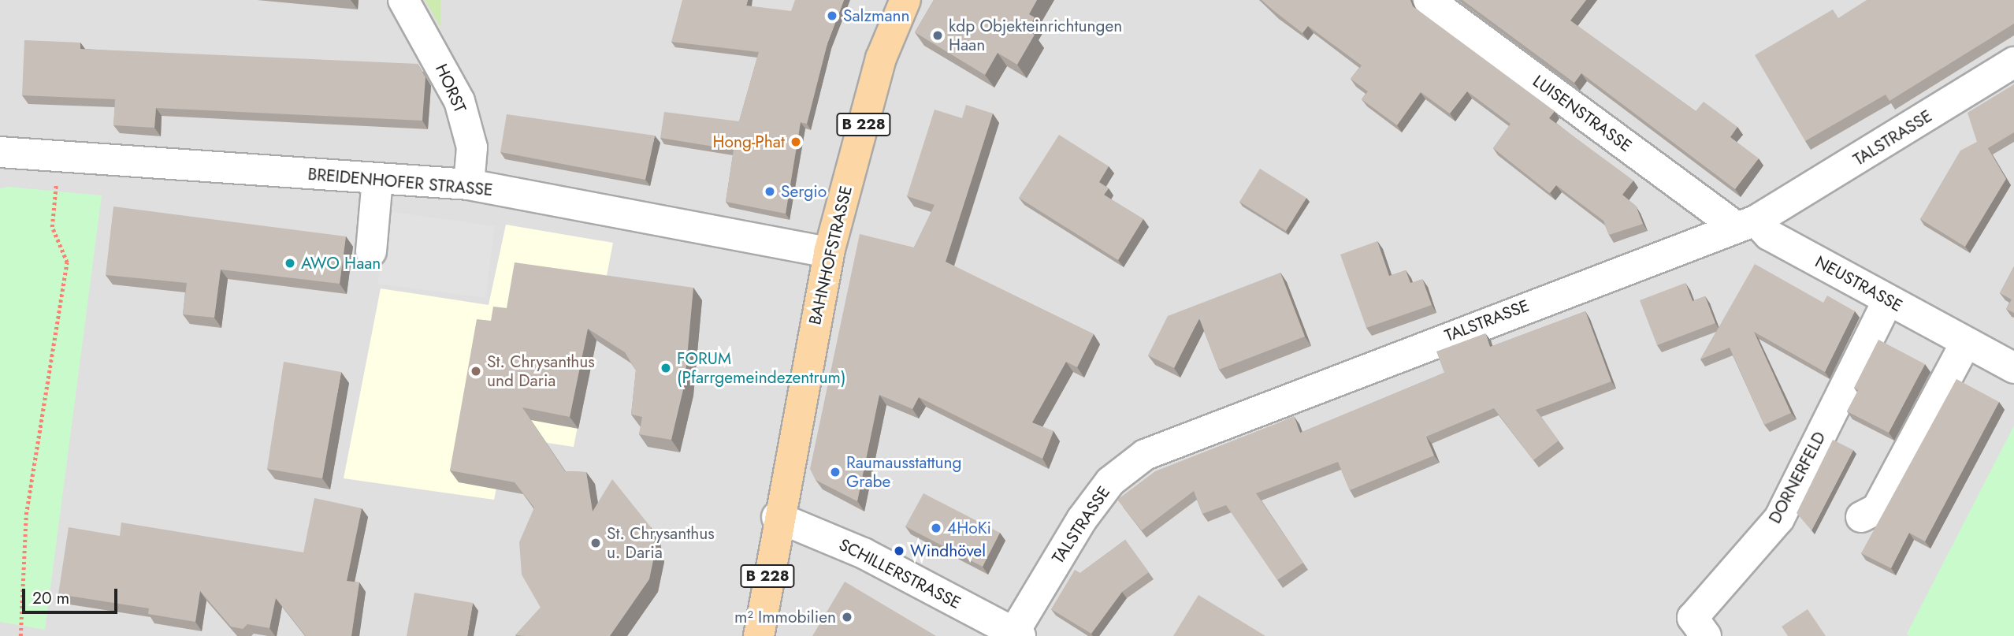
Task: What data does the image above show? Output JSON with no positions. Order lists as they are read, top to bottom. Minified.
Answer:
{"streets":{"main road":["B 228","BAHNHOFSTRASSE"],"street":["HORST","LUISENSTRASSE","TALSTRASSE","BREIDENHOFER STRASSE","NEUSTRASSE","DORNERFELD","SCHILLERSTRASSE"]},"crossings":[["HORST","BREIDENHOFER STRASSE"],["LUISENSTRASSE","TALSTRASSE"],["LUISENSTRASSE","NEUSTRASSE"],["B 228","BAHNHOFSTRASSE"],["B 228","SCHILLERSTRASSE"],["TALSTRASSE","NEUSTRASSE"],["TALSTRASSE","SCHILLERSTRASSE"],["BREIDENHOFER STRASSE","BAHNHOFSTRASSE"],["BAHNHOFSTRASSE","SCHILLERSTRASSE"],["NEUSTRASSE","DORNERFELD"]],"places":["Salzmann","kdp Objekteinrichtungen Haan","Hong-Phat","Sergio","AWO Haan","FORUM (Pfarrgemeindezentrum)","St. Chrysanthus und Daria","Raumausstattung Grabe","4HoKi","St. Chrysanthus u. Daria","Windhövel","m² Immobilien"],"scale_bar":"20 m"}
